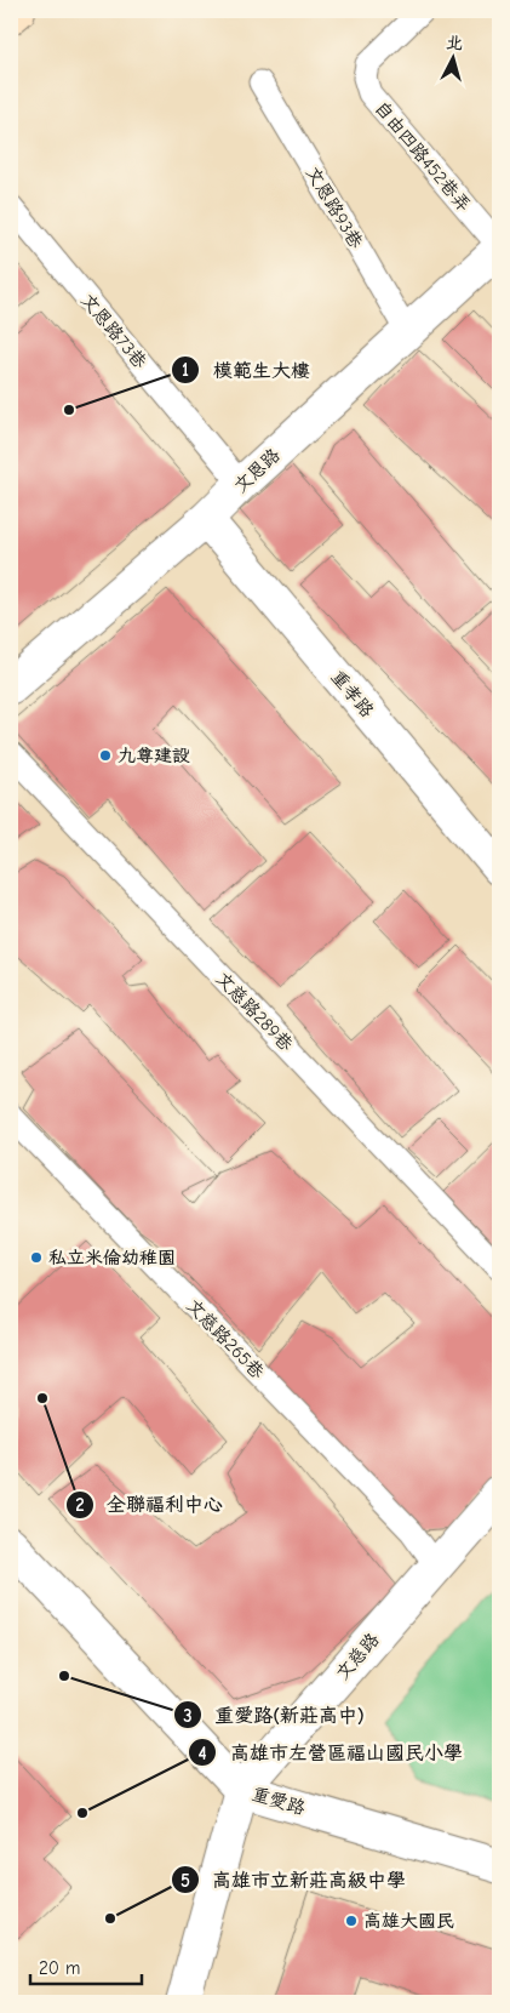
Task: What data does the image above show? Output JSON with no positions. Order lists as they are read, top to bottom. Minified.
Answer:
{"streets":{"street":["文恩路","重孝路","文慈路","重愛路"],"lane":["自由四路452巷弄","文恩路93巷","文恩路73巷","文慈路289巷","文慈路265巷"]},"crossings":[["自由四路452巷弄","文恩路"],["文恩路93巷","文恩路"],["文恩路73巷","文恩路"],["文恩路","重孝路"],["文慈路265巷","文慈路"],["文慈路","重愛路"]],"places":["模範生大樓","九尊建設","私立米倫幼稚園","全聯福利中心","重愛路(新莊高中)","高雄市左營區福山國民小學","高雄市立新莊高級中學","高雄大國民"],"scale_bar":"20 m","north":"top"}
